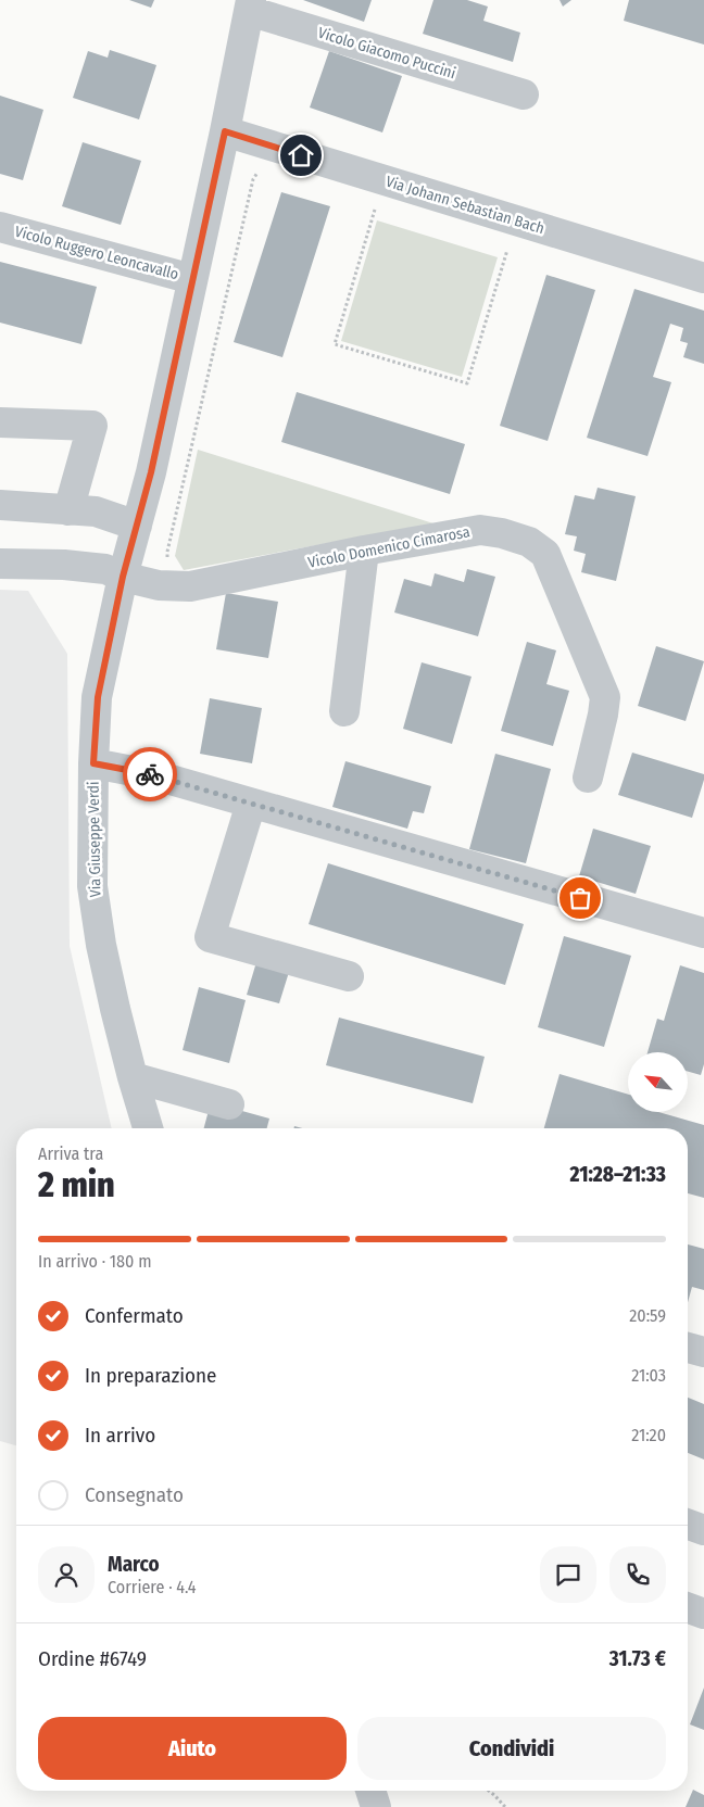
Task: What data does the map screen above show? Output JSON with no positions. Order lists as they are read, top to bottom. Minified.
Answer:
{"streets":{"street":["Vicolo Giacomo Puccini","Via Johann Sebastian Bach","Vicolo Ruggero Leoncavallo","Vicolo Domenico Cimarosa","Via Giuseppe Verdi"]},"crossings":[["Vicolo Giacomo Puccini","Via Giuseppe Verdi"],["Via Johann Sebastian Bach","Via Giuseppe Verdi"],["Vicolo Ruggero Leoncavallo","Via Giuseppe Verdi"],["Vicolo Domenico Cimarosa","Via Giuseppe Verdi"]],"north":"top left","page":{"heading":["2 min","Arriva tra","21:28–21:33"],"panel":["Marco","Corriere · 4.4","Ordine #6749","31.73 €"],"bar":"In arrivo · 180 m","list":[["Confermato","20:59"],["In preparazione","21:03"],["In arrivo","21:20"],"Consegnato"],"buttons":["Aiuto","Condividi"]}}
